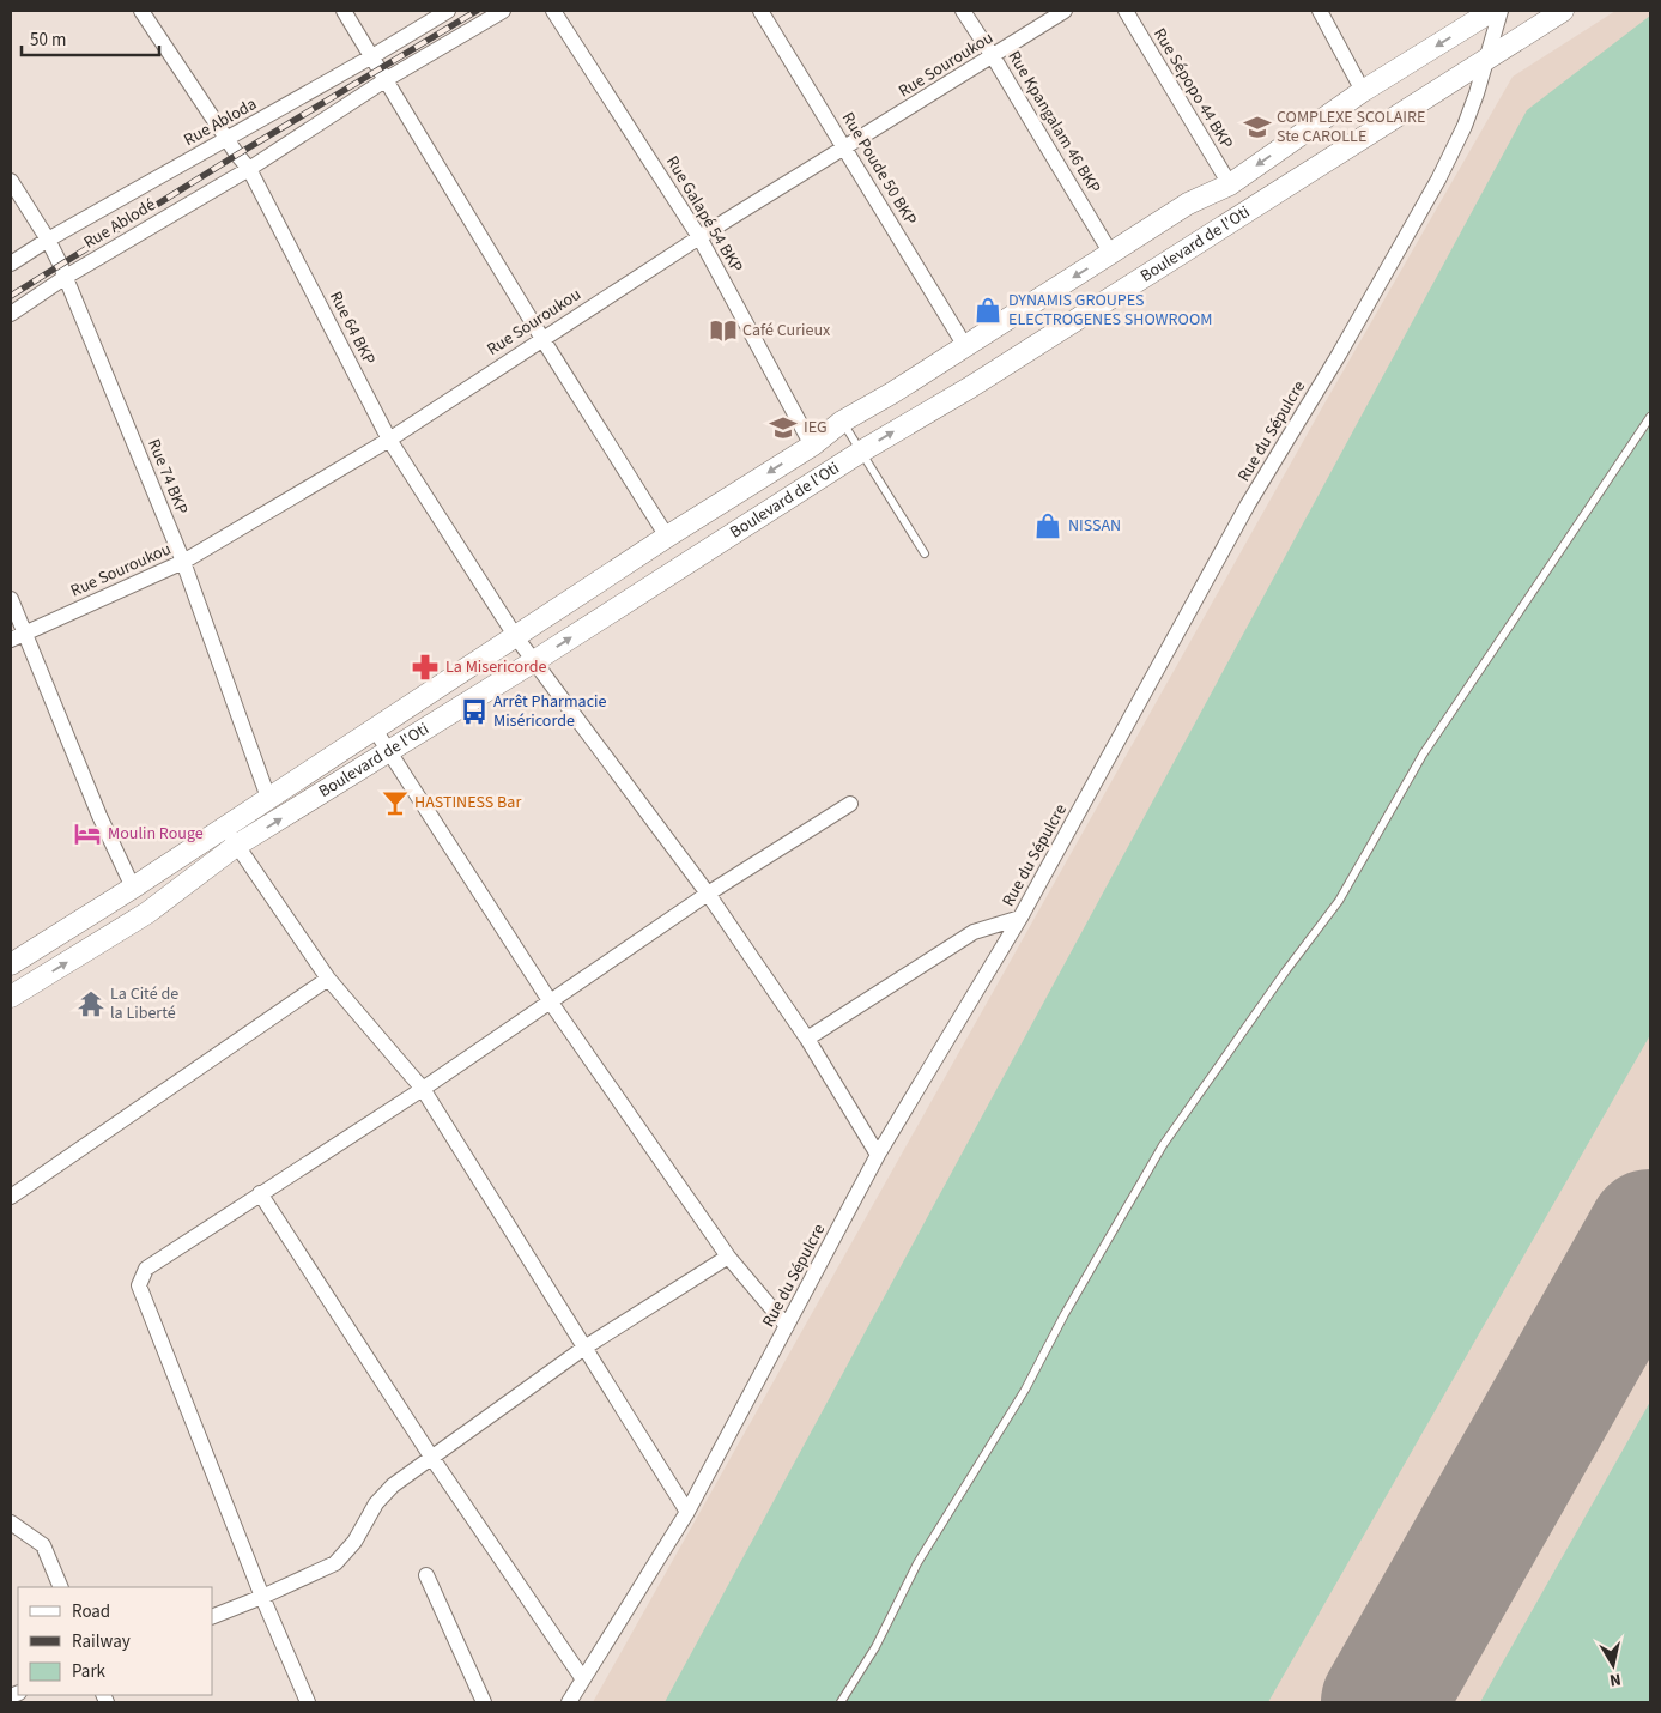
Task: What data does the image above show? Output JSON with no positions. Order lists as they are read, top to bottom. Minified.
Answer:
{"streets":{"main road":["Boulevard de l'Oti"],"street":["Rue Souroukou","Rue Sépopo 44 BKP","Rue Abloda","Rue Kpangalam 46 BKP","Rue Poude 50 BKP","Rue Galapé 54 BKP","Rue Ablodé","Rue 64 BKP","Rue du Sépulcre","Rue 74 BKP"]},"crossings":[["Rue Souroukou","Rue Kpangalam 46 BKP"],["Rue Souroukou","Rue Poude 50 BKP"],["Rue Souroukou","Rue Galapé 54 BKP"],["Rue Souroukou","Rue 64 BKP"],["Rue Souroukou","Rue 74 BKP"],["Rue Sépopo 44 BKP","Boulevard de l'Oti"],["Rue Abloda","Rue 64 BKP"],["Rue Abloda","Rue 74 BKP"],["Rue Kpangalam 46 BKP","Boulevard de l'Oti"],["Rue Poude 50 BKP","Boulevard de l'Oti"],["Rue Galapé 54 BKP","Boulevard de l'Oti"],["Rue Ablodé","Rue 64 BKP"],["Rue Ablodé","Rue 74 BKP"],["Boulevard de l'Oti","Rue 64 BKP"],["Boulevard de l'Oti","Rue du Sépulcre"],["Boulevard de l'Oti","Rue 74 BKP"],["Rue 64 BKP","Rue du Sépulcre"]],"places":{"school or university":["COMPLEXE SCOLAIRE Ste CAROLLE","IEG"],"shop":["DYNAMIS GROUPES ELECTROGENES SHOWROOM","NISSAN"],"library":["Café Curieux"],"pharmacy":["La Misericorde"],"bus stop":["Arrêt Pharmacie Miséricorde"],"bar":["HASTINESS Bar"],"hotel":["Moulin Rouge"],"temple":["La Cité de la Liberté"]},"legend":["Road","Railway","Park"],"scale_bar":"50 m","north":"bottom"}
